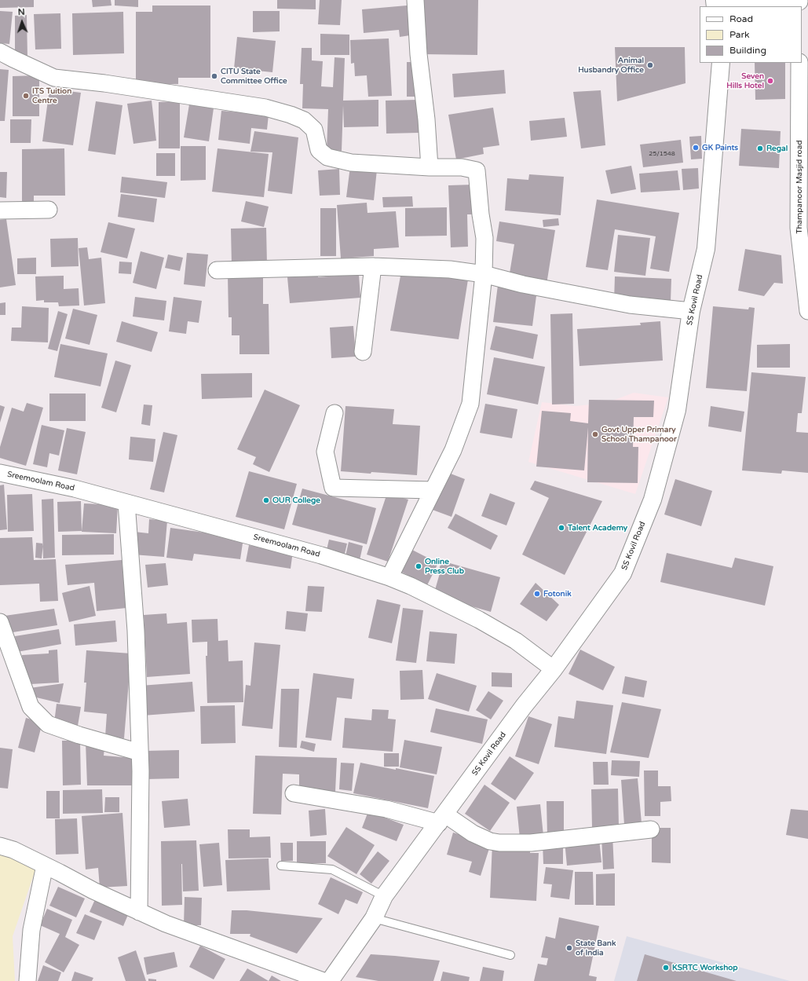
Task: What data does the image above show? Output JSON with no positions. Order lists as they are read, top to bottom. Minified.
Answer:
{"streets":{"street":["Thampanoor Masjid road","SS Kovil Road","Sreemoolam Road"]},"crossings":[["SS Kovil Road","Sreemoolam Road"]],"places":["Animal Husbandry Office","CITU State Committee Office","Seven Hills Hotel","ITS Tuition Centre","GK Paints","Regal","Govt Upper Primary School Thampanoor","OUR College","Talent Academy","Online Press Club","Fotonik","State Bank of India","KSRTC Workshop"],"house_numbers":["25/1548"],"legend":["Road","Park","Building"],"north":"top"}
